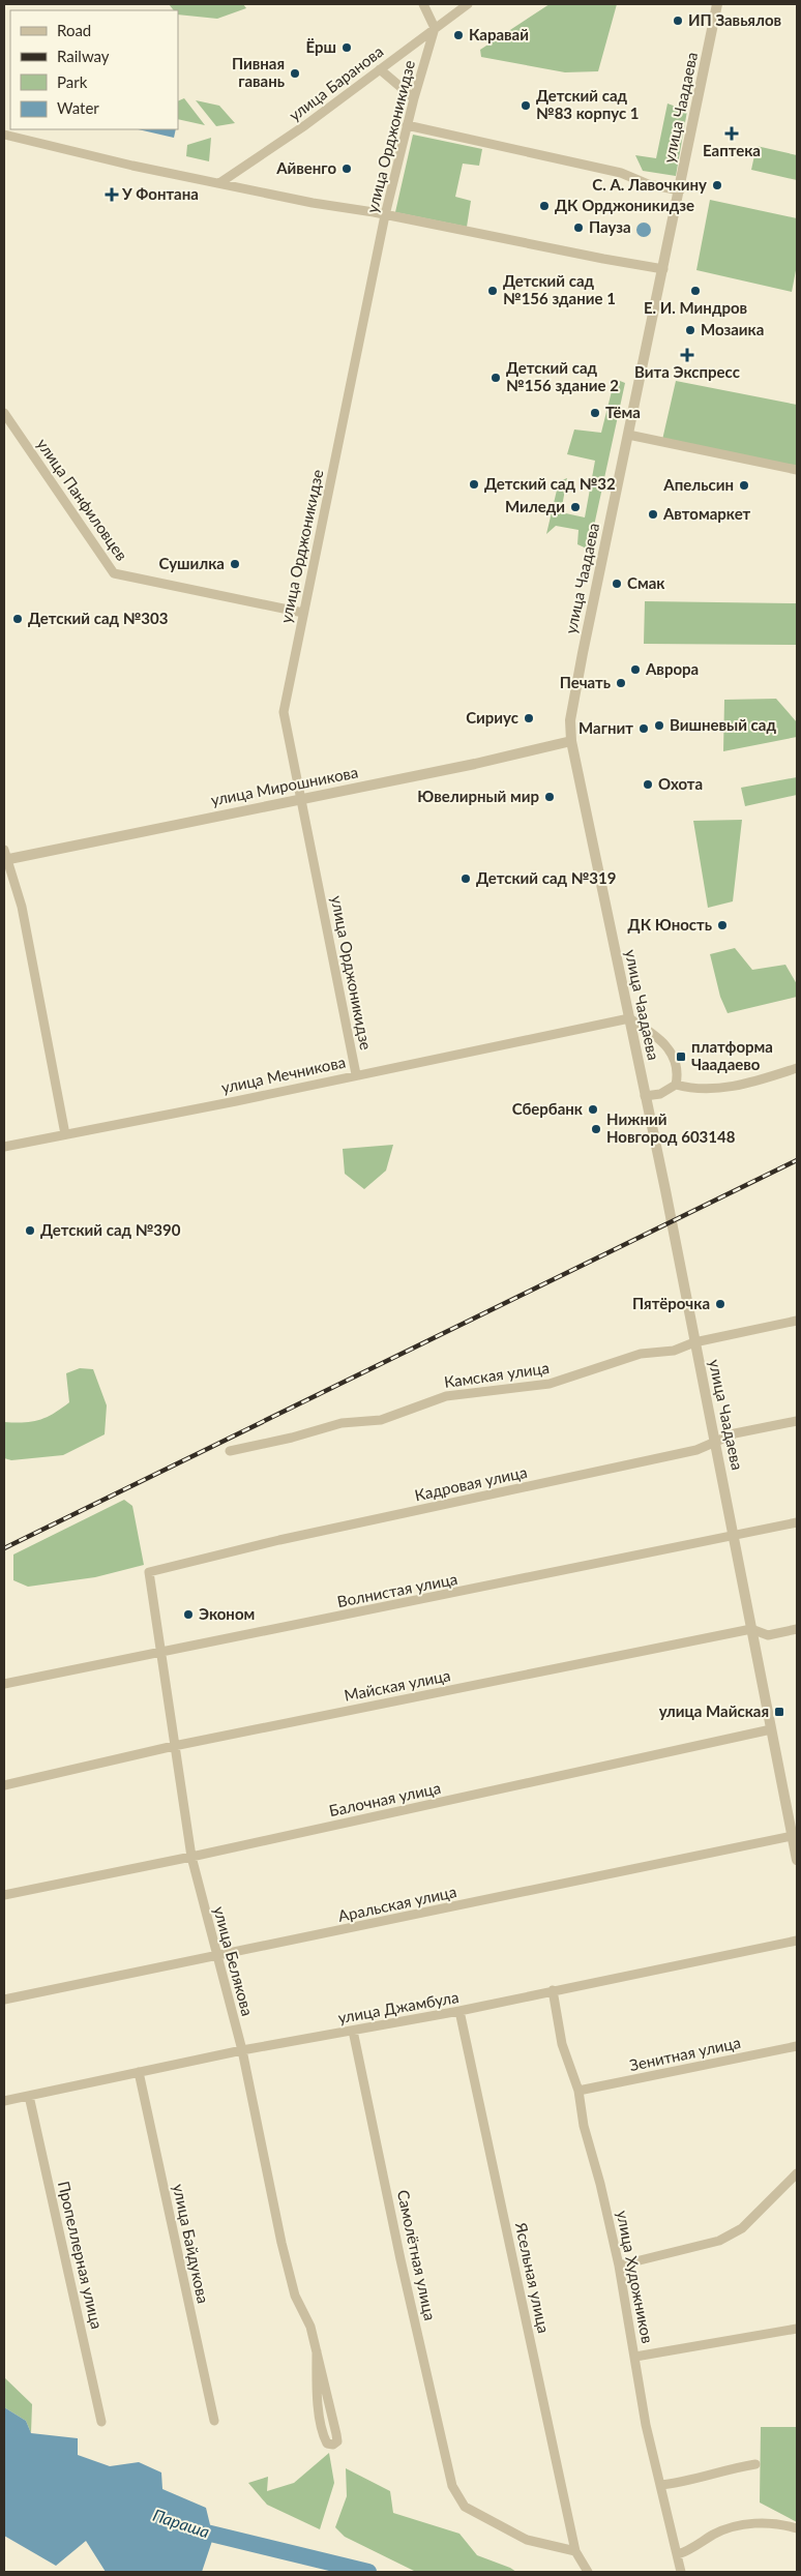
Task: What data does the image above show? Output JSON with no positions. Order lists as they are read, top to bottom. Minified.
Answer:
{"streets":{"street":["улица Баранова","улица Чаадаева","улица Орджоникидзе","улица Панфиловцев","улица Мирошникова","улица Мечникова","Камская улица","Кадровая улица","Волнистая улица","Майская улица","Балочная улица","Аральская улица","улица Белякова","улица Джамбула","Зенитная улица","улица Байдукова","Пропеллерная улица","Самолётная улица","улица Художников","Ясельная улица"]},"crossings":[["улица Баранова","улица Орджоникидзе"],["улица Чаадаева","улица Мирошникова"],["улица Чаадаева","улица Мечникова"],["улица Чаадаева","Камская улица"],["улица Чаадаева","Кадровая улица"],["улица Чаадаева","Волнистая улица"],["улица Чаадаева","Майская улица"],["улица Чаадаева","Балочная улица"],["улица Чаадаева","Аральская улица"],["улица Орджоникидзе","улица Панфиловцев"],["улица Орджоникидзе","улица Мирошникова"],["улица Орджоникидзе","улица Мечникова"],["Кадровая улица","улица Белякова"],["Волнистая улица","улица Белякова"],["Майская улица","улица Белякова"],["Балочная улица","улица Белякова"],["Аральская улица","улица Белякова"],["улица Белякова","улица Джамбула"],["улица Джамбула","улица Байдукова"],["улица Джамбула","Пропеллерная улица"],["улица Джамбула","Самолётная улица"],["улица Джамбула","улица Художников"],["улица Джамбула","Ясельная улица"],["Зенитная улица","улица Художников"],["Самолётная улица","Ясельная улица"]],"water":["Параша"],"places":{"other":["ИП Завьялов","Каравай","Ёрш","Пивная гавань","Детский сад №83 корпус 1","Айвенго","С. А. Лавочкину","ДК Орджоникидзе","Пауза","Детский сад №156 здание 1","Е. И. Миндров","Мозаика","Детский сад №156 здание 2","Тёма","Детский сад №32","Апельсин","Миледи","Автомаркет","Сушилка","Смак","Детский сад №303","Аврора","Печать","Сириус","Вишневый сад","Магнит","Охота","Ювелирный мир","Детский сад №319","ДК Юность","Сбербанк","Нижний Новгород 603148","Детский сад №390","Пятёрочка","Эконом"],"health":["Еаптека","У Фонтана","Вита Экспресс"],"transit":["платформа Чаадаево","улица Майская"]},"legend":["Road","Railway","Park","Water"]}
